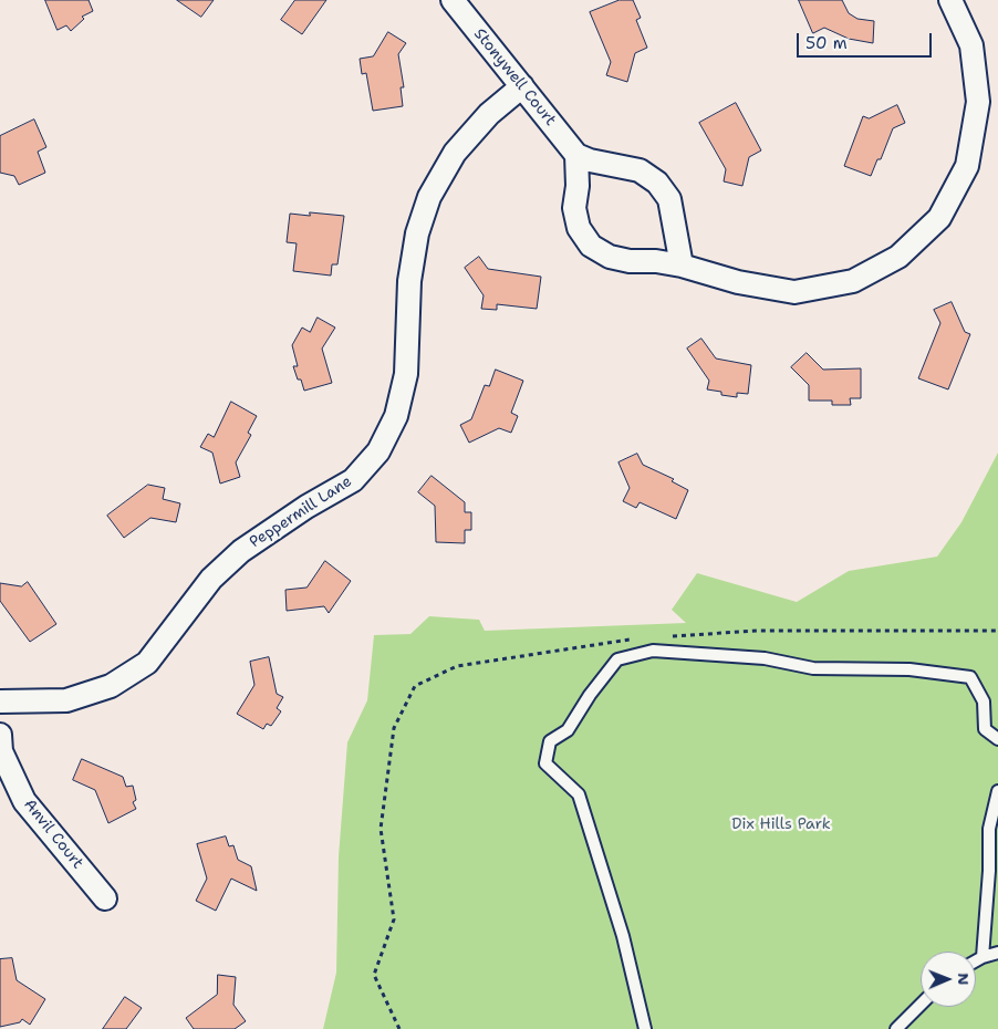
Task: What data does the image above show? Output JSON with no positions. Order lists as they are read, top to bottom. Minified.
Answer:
{"streets":{"street":["Stonywell Court","Peppermill Lane","Anvil Court"]},"crossings":[["Stonywell Court","Peppermill Lane"]],"parks":["Dix Hills Park"],"scale_bar":"50 m","north":"right"}
